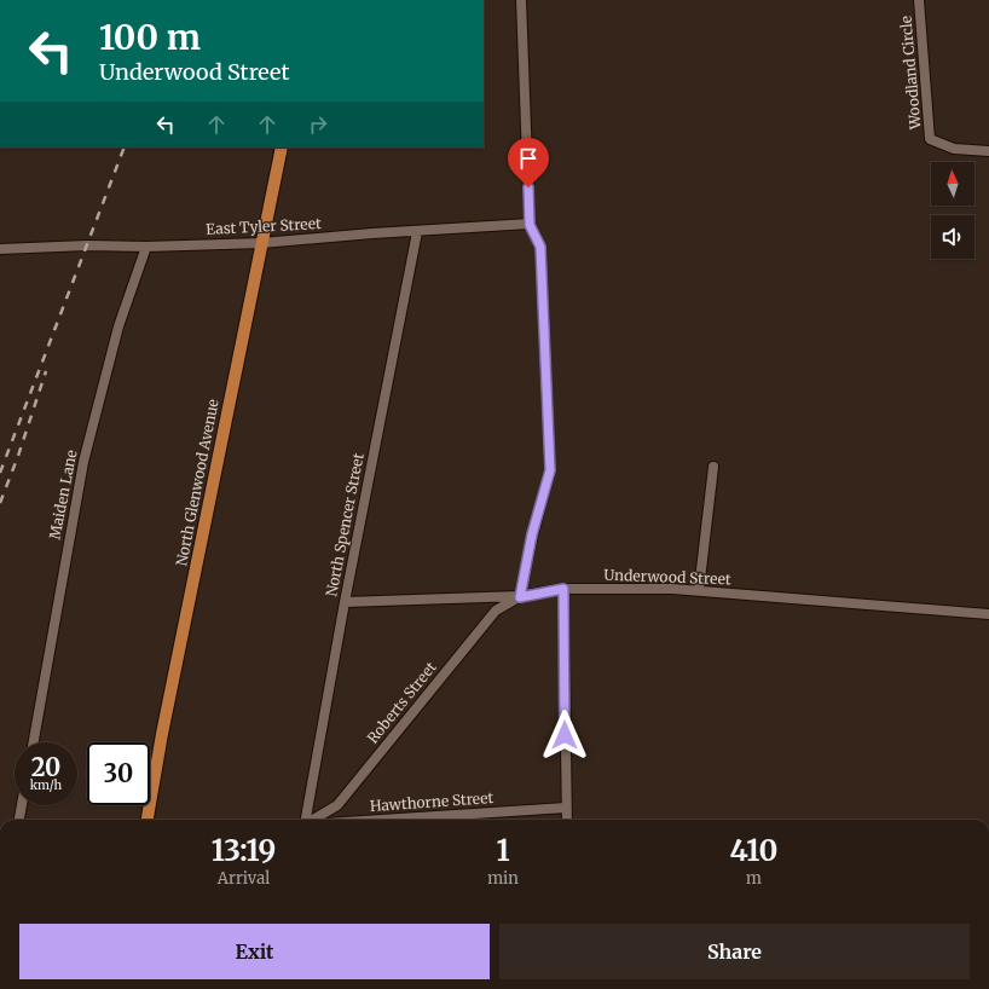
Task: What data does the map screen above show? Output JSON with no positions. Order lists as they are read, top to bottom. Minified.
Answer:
{"streets":{"main road":["North Glenwood Avenue"],"street":["Woodland Circle","East Tyler Street","Maiden Lane","North Spencer Street","Underwood Street","Roberts Street","Hawthorne Street"]},"crossings":[["East Tyler Street","North Glenwood Avenue"],["East Tyler Street","Maiden Lane"],["East Tyler Street","North Spencer Street"],["North Spencer Street","Underwood Street"],["Underwood Street","Roberts Street"]],"north":"top","page":{"turn":["100 m","Underwood Street"],"speed":"20 km/h","limit":"30","eta":["13:19","Arrival","1","min","410","m"],"buttons":["Exit","Share"]}}
